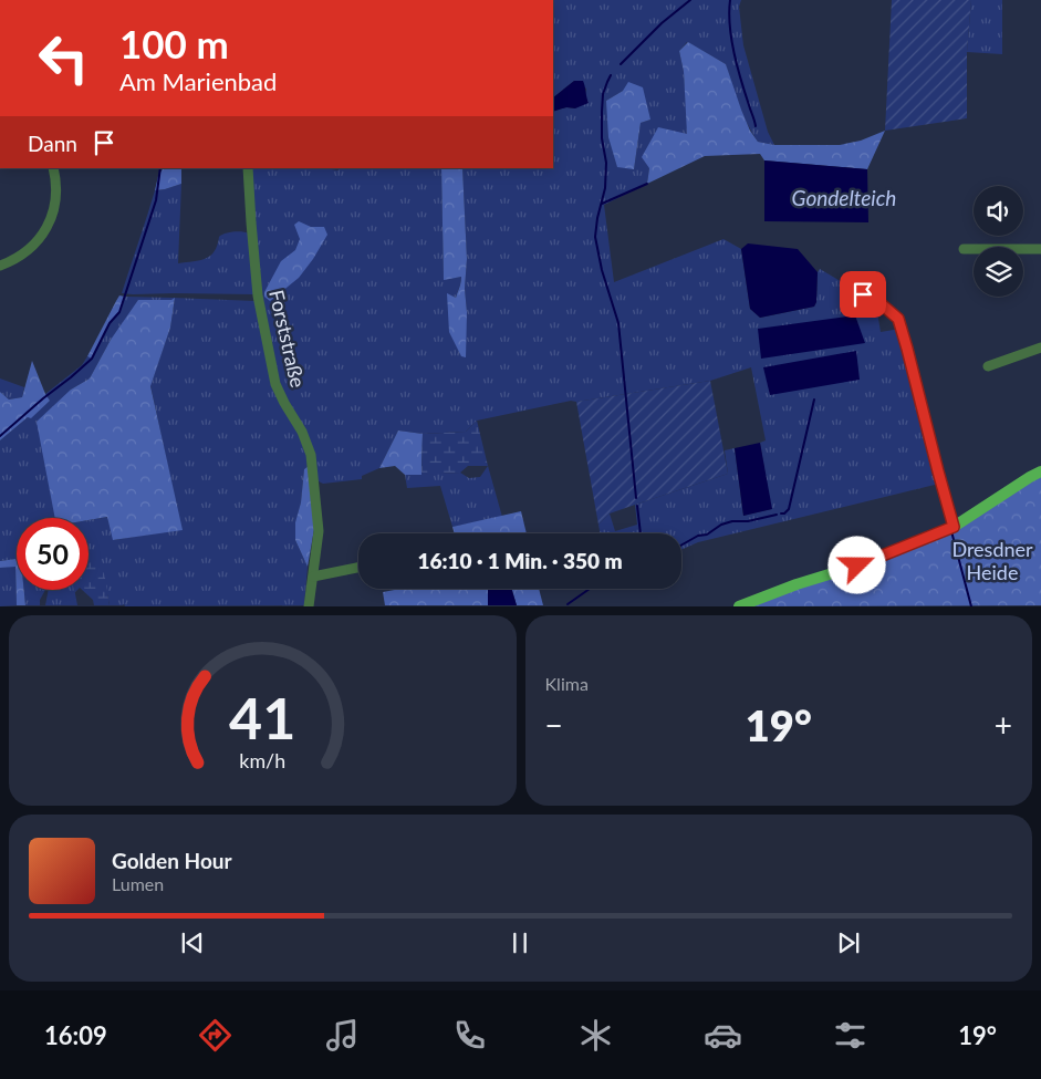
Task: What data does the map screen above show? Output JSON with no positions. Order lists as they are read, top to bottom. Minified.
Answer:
{"streets":{"street":["Forststraße"]},"water":["Gondelteich"],"parks":["Dresdner Heide"],"page":{"turn":["100 m","Am Marienbad"],"then":"Dann","limit":"50","trip":"16:10 · 1 Min. · 350 m","tile":"Klima","heat":["−","19°","+"],"song":["Golden Hour","Lumen"],"tabs":["16:09","19°"],"gauge":["41","km/h"]}}
